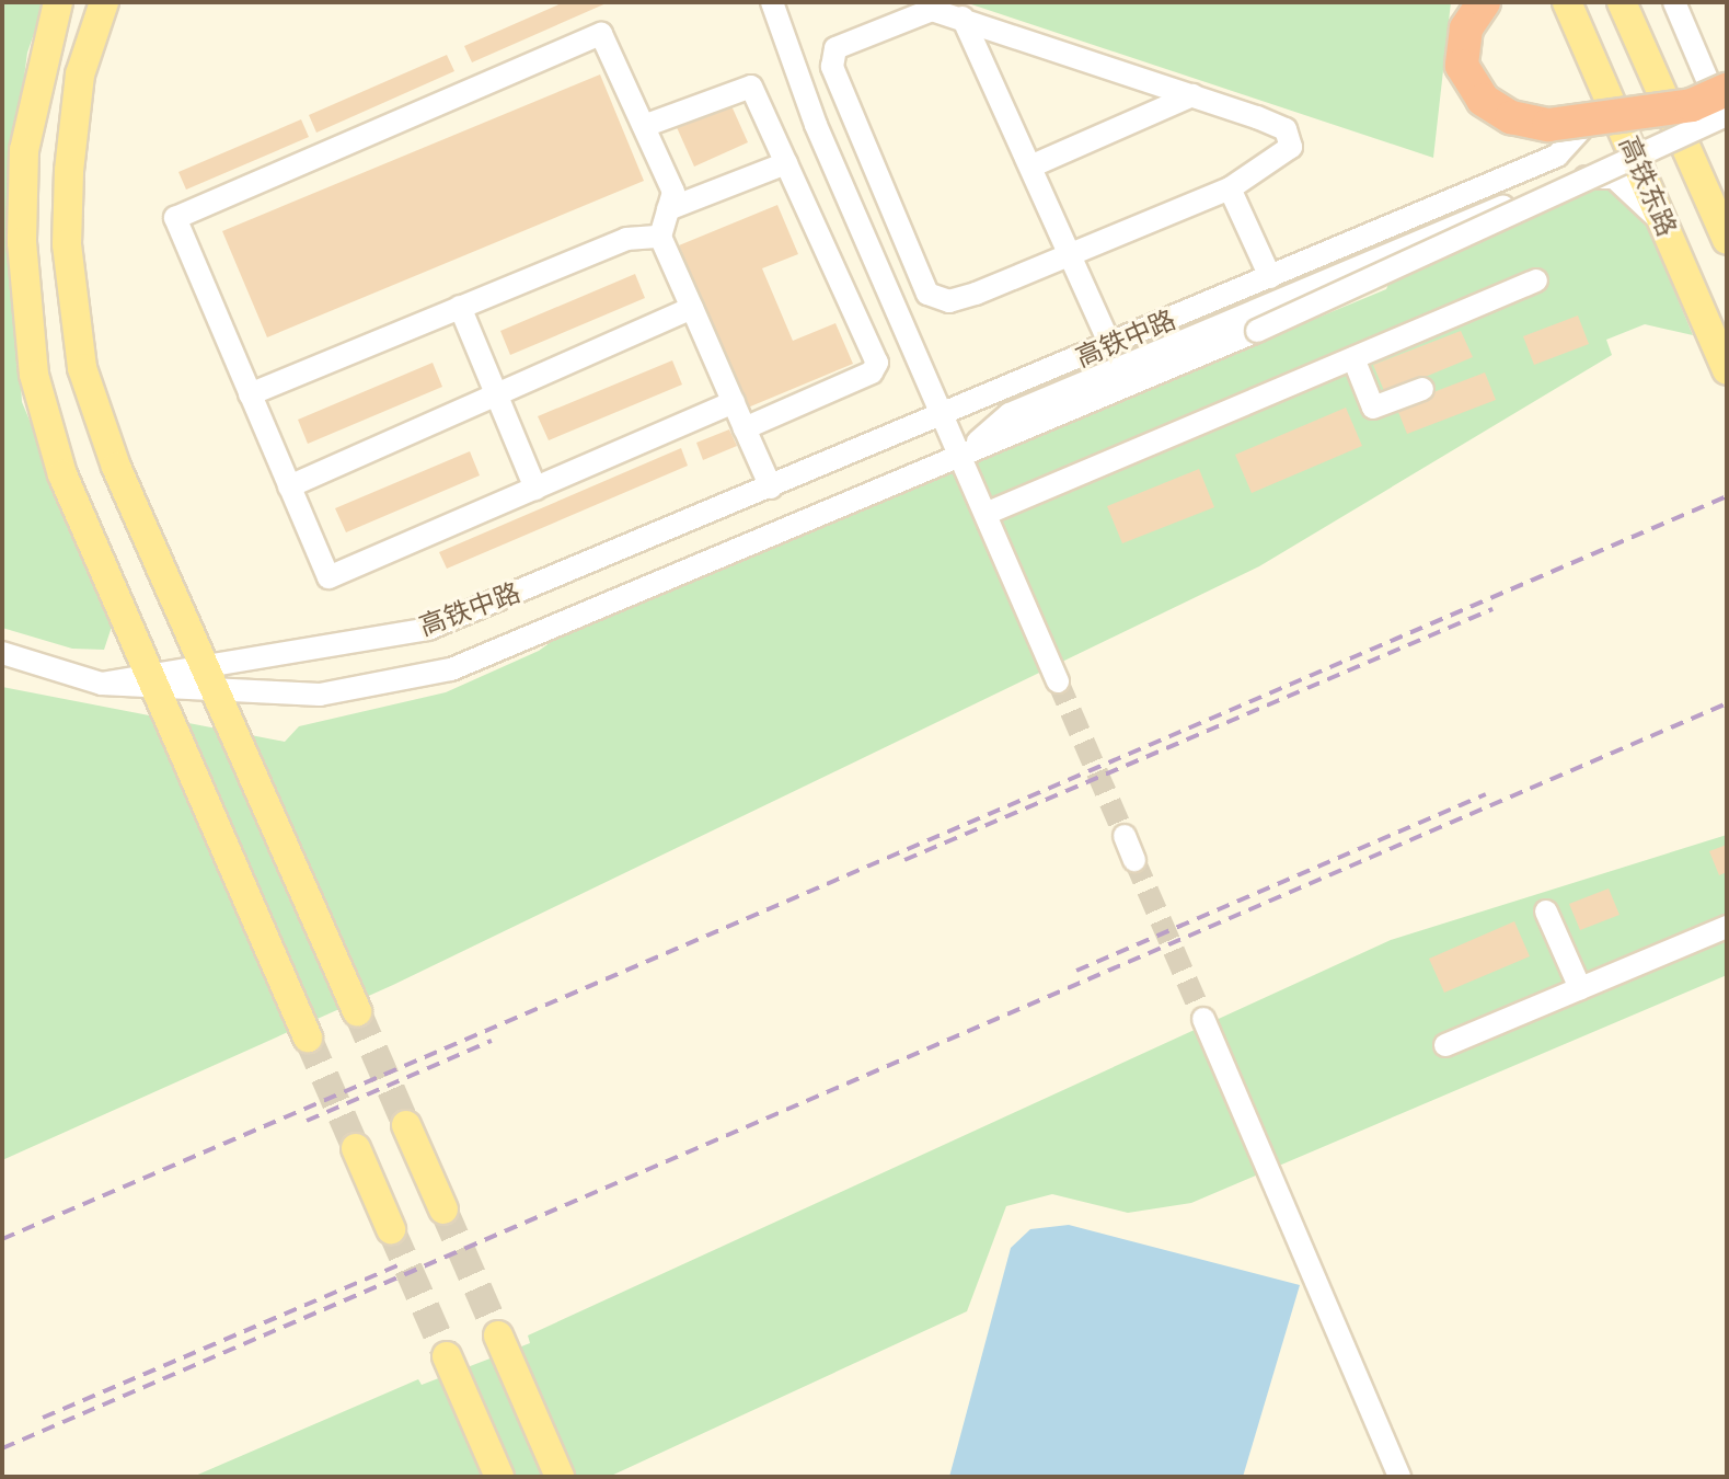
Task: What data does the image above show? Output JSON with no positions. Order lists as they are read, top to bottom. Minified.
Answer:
{"streets":{"main road":["高铁东路"],"street":["高铁中路"]},"crossings":[["高铁东路","高铁中路"]]}
